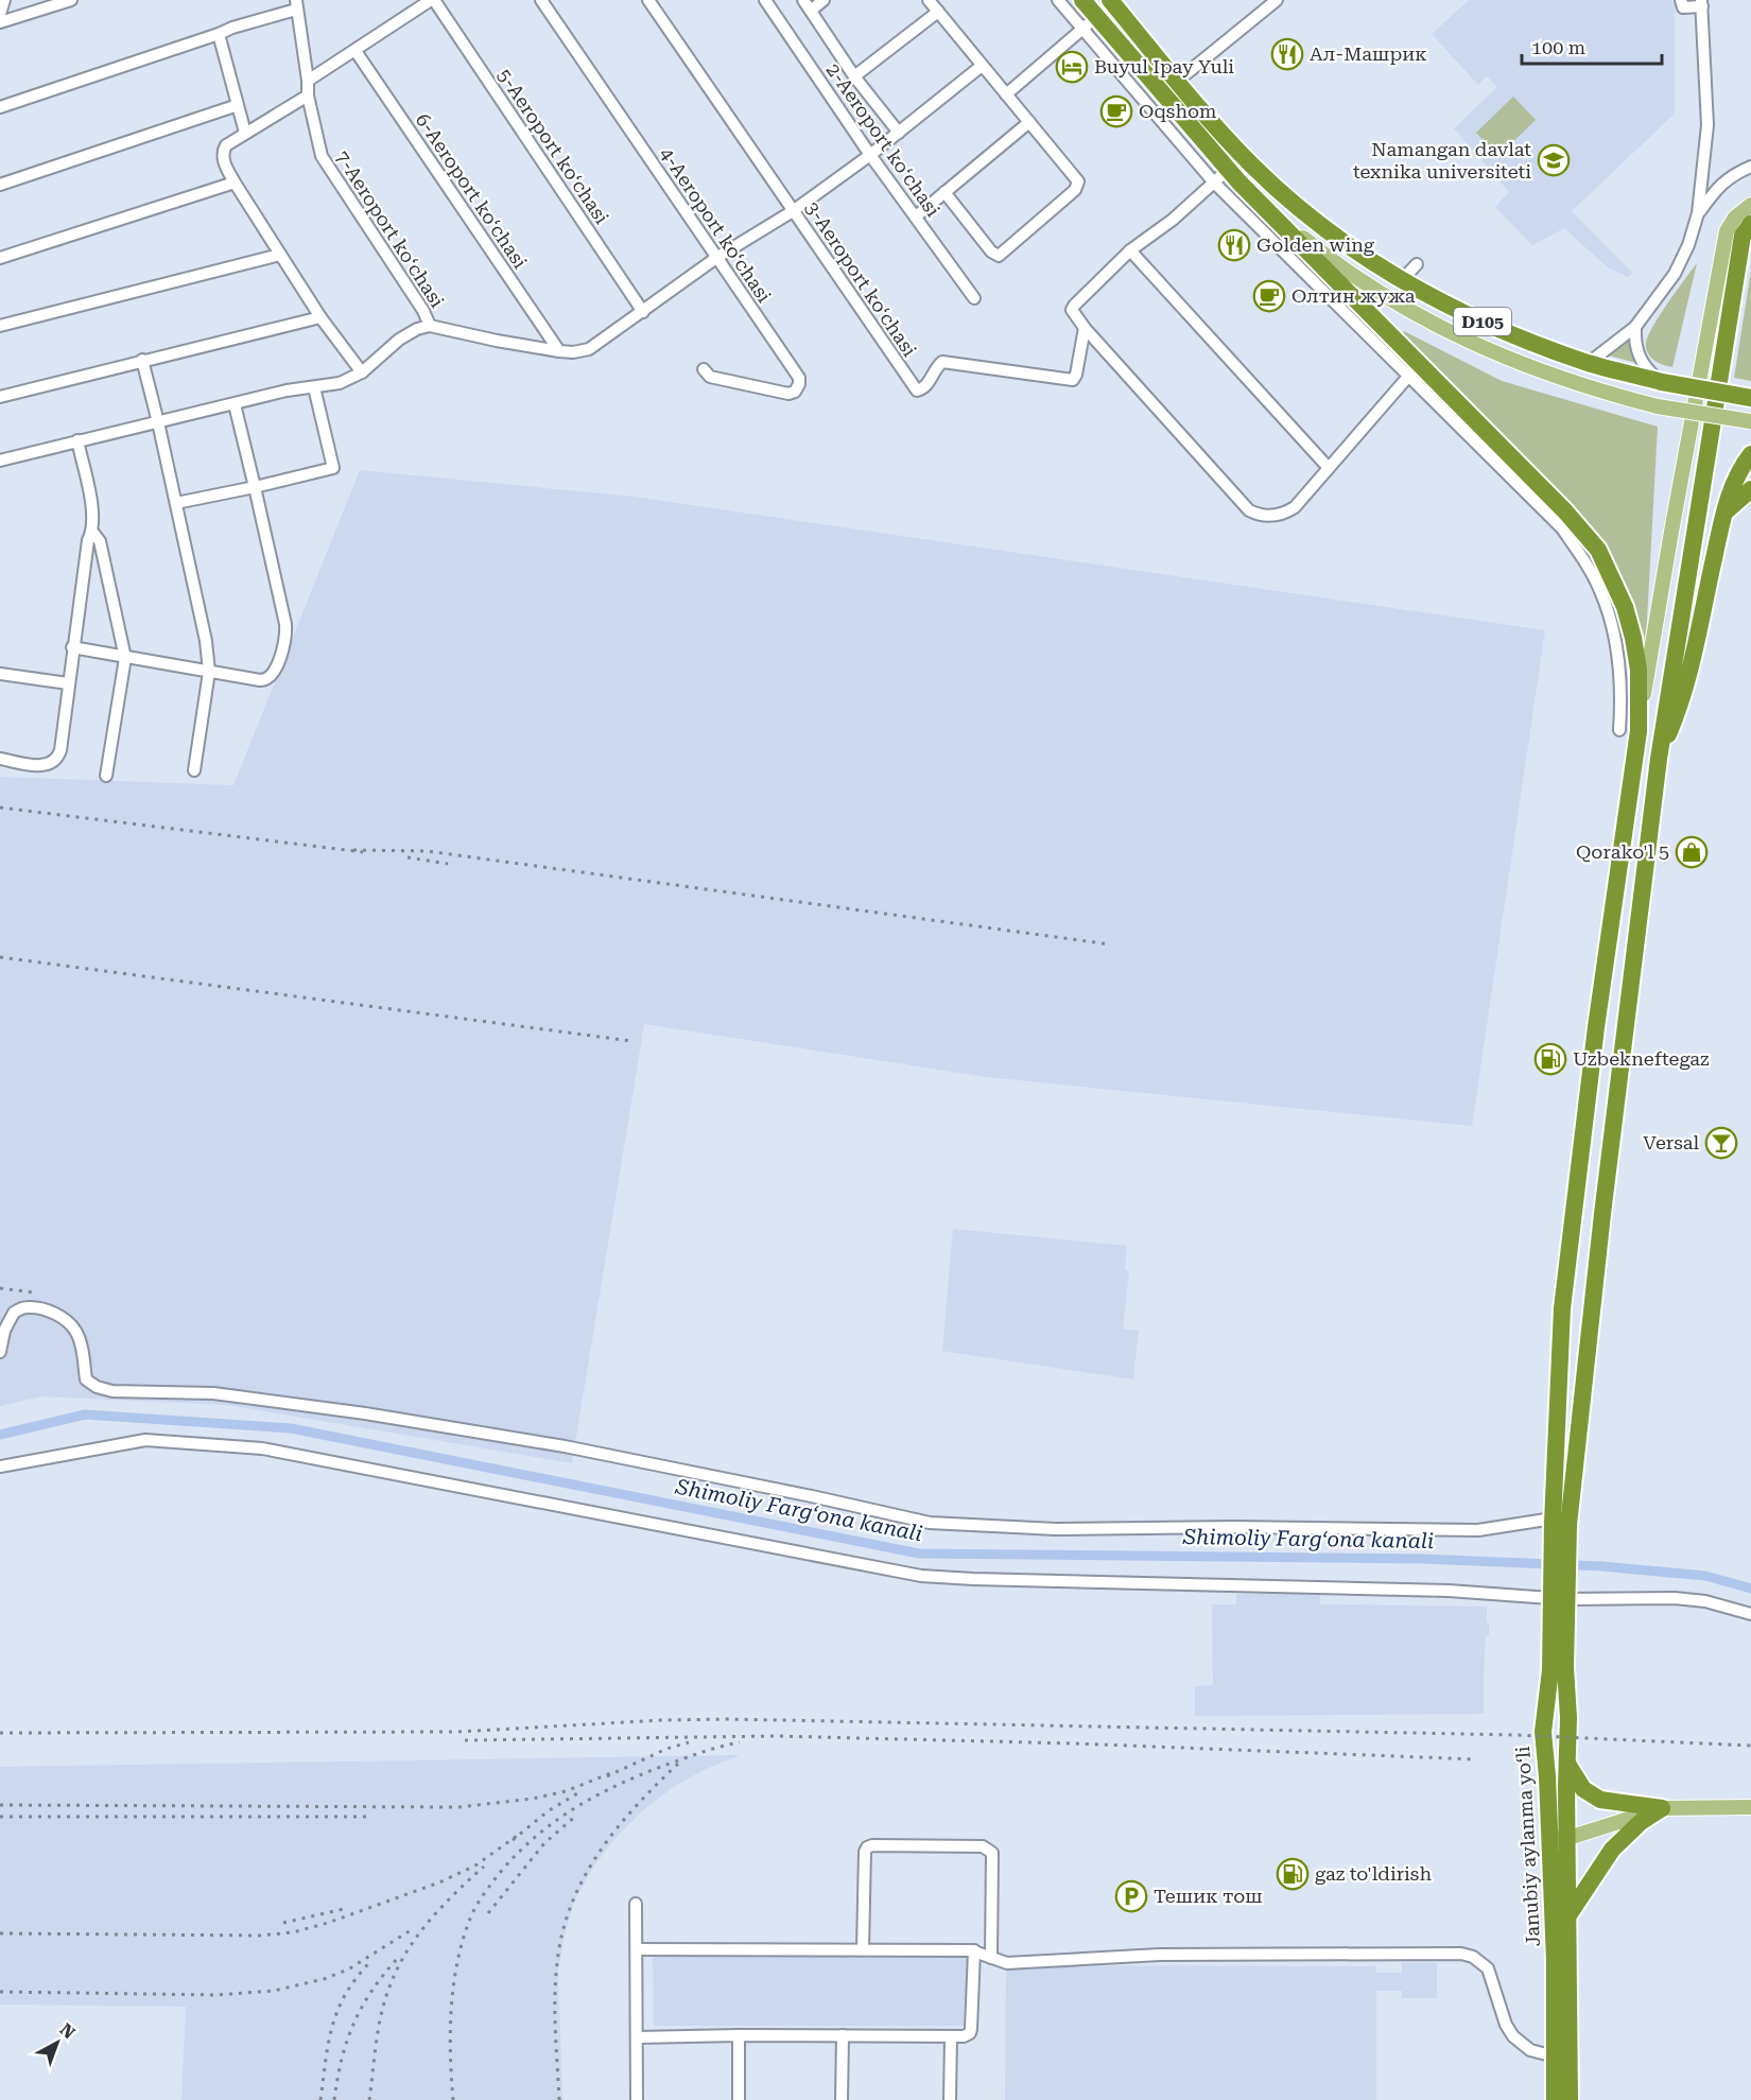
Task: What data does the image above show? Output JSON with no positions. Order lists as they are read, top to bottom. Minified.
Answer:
{"streets":{"highway":["D105","Janubiy aylanma yoʻli"],"street":["2-Aeroport koʻchasi","5-Aeroport koʻchasi","6-Aeroport koʻchasi","4-Aeroport koʻchasi","7-Aeroport koʻchasi","3-Aeroport koʻchasi"]},"water":["Shimoliy Fargʻona kanali"],"places":{"restaurant":["Ал-Машрик","Golden wing"],"hotel":["Buyul Ipay Yuli"],"cafe":["Oqshom","Олтин жужа"],"school or university":["Namangan davlat texnika universiteti"],"shop":["Qorako'l 5"],"fuel station":["Uzbekneftegaz","gaz to'ldirish"],"bar":["Versal"],"parking":["Тешик тош"]},"scale_bar":"100 m","north":"top right"}
